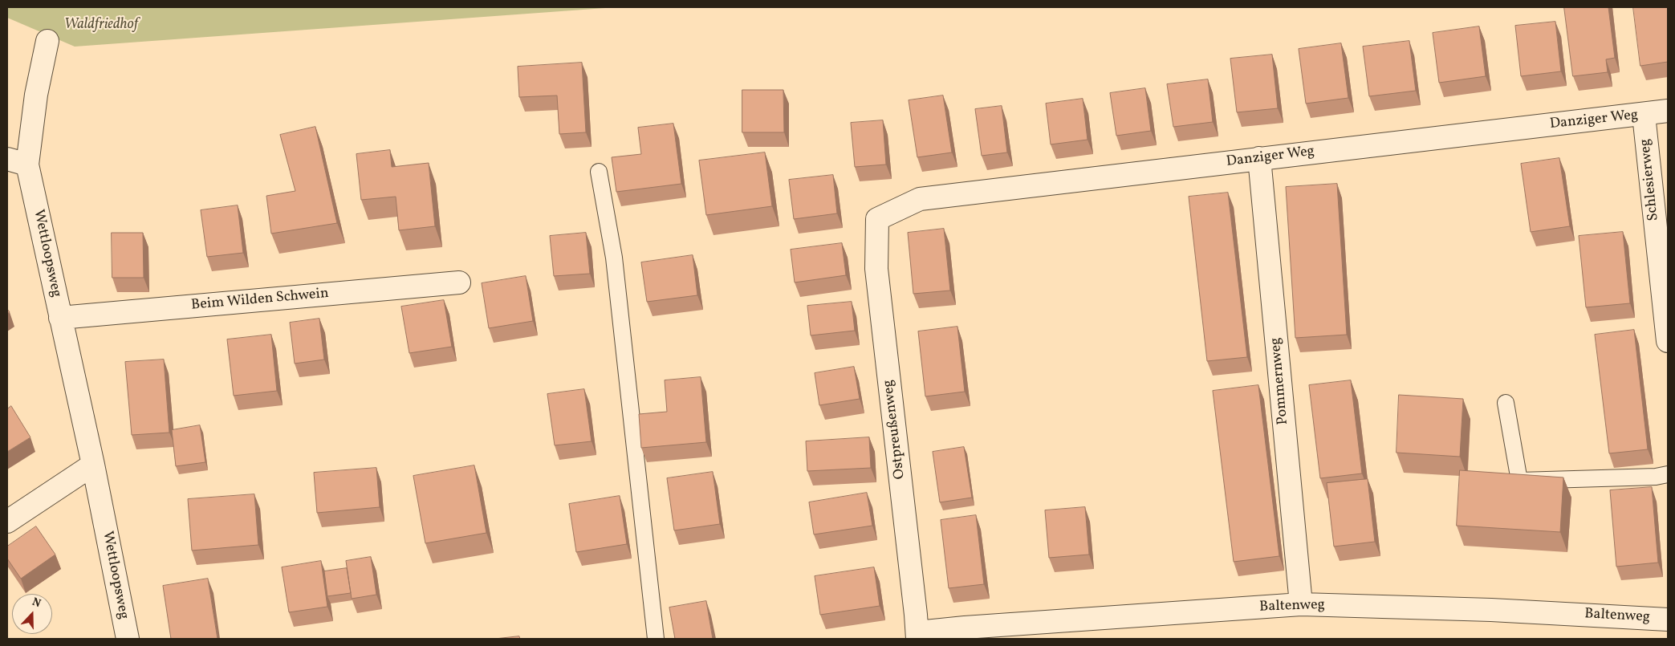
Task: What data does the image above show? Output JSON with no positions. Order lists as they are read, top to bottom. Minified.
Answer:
{"streets":{"street":["Danziger Weg","Schlesierweg","Wettloopsweg","Beim Wilden Schwein","Pommernweg","Ostpreußenweg","Baltenweg"]},"crossings":[["Danziger Weg","Schlesierweg"],["Danziger Weg","Pommernweg"],["Danziger Weg","Ostpreußenweg"],["Wettloopsweg","Beim Wilden Schwein"],["Pommernweg","Baltenweg"],["Ostpreußenweg","Baltenweg"]],"parks":["Waldfriedhof"],"north":"top"}
